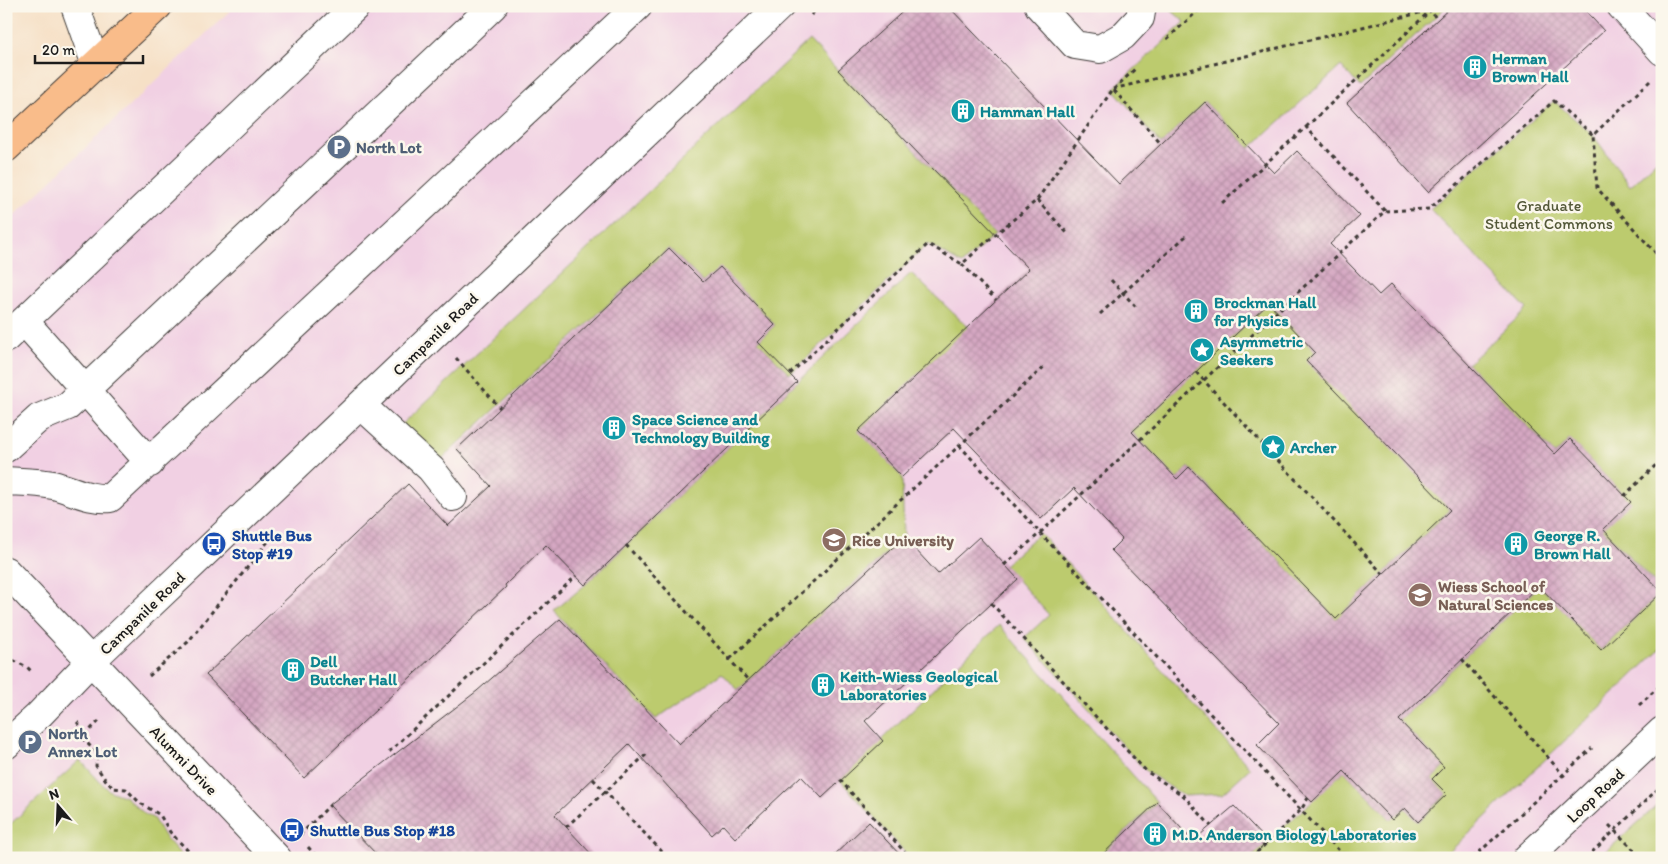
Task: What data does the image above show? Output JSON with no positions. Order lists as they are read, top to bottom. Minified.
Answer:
{"streets":{"street":["Campanile Road","Alumni Drive","Loop Road"]},"crossings":[["Campanile Road","Alumni Drive"]],"parks":["Graduate Student Commons"],"places":{"building":["Herman Brown Hall","Hamman Hall","Brockman Hall for Physics","Space Science and Technology Building","George R. Brown Hall","Dell Butcher Hall","Keith-Wiess Geological Laboratories","M.D. Anderson Biology Laboratories"],"parking":["North Lot","North Annex Lot"],"place":["Asymmetric Seekers","Archer"],"school or university":["Rice University","Wiess School of Natural Sciences"],"bus stop":["Shuttle Bus Stop #19","Shuttle Bus Stop #18"]},"scale_bar":"20 m","north":"top"}
